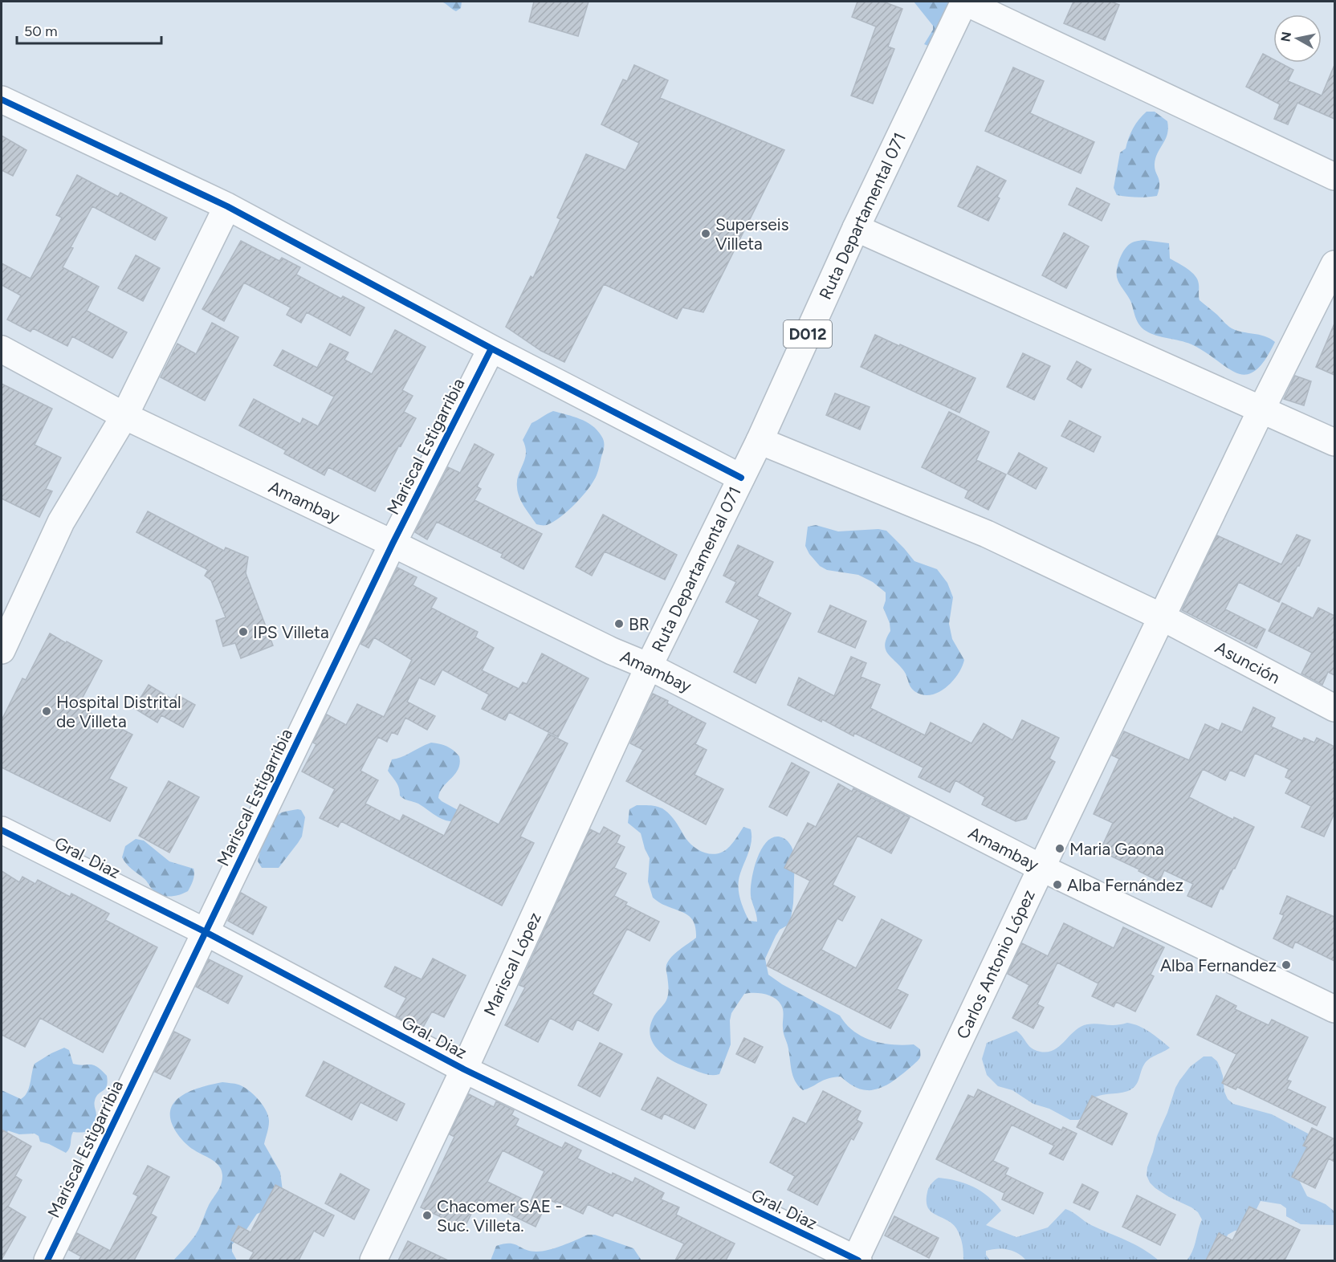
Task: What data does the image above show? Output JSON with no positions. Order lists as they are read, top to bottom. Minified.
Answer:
{"streets":{"street":["Ruta Departamental 071","D012","Mariscal Estigarribia","Amambay","Asunción","Gral. Diaz","Mariscal López","Carlos Antonio López"]},"crossings":[["Ruta Departamental 071","Amambay"],["Ruta Departamental 071","Asunción"],["Ruta Departamental 071","Mariscal López"],["Mariscal Estigarribia","Amambay"],["Mariscal Estigarribia","Gral. Diaz"],["Amambay","Mariscal López"],["Amambay","Carlos Antonio López"],["Asunción","Carlos Antonio López"],["Gral. Diaz","Mariscal López"],["Gral. Diaz","Carlos Antonio López"]],"places":["Superseis Villeta","BR","IPS Villeta","Hospital Distrital de Villeta","Maria Gaona","Alba Fernández","Alba Fernandez","Chacomer SAE - Suc. Villeta."],"scale_bar":"50 m","north":"left"}
